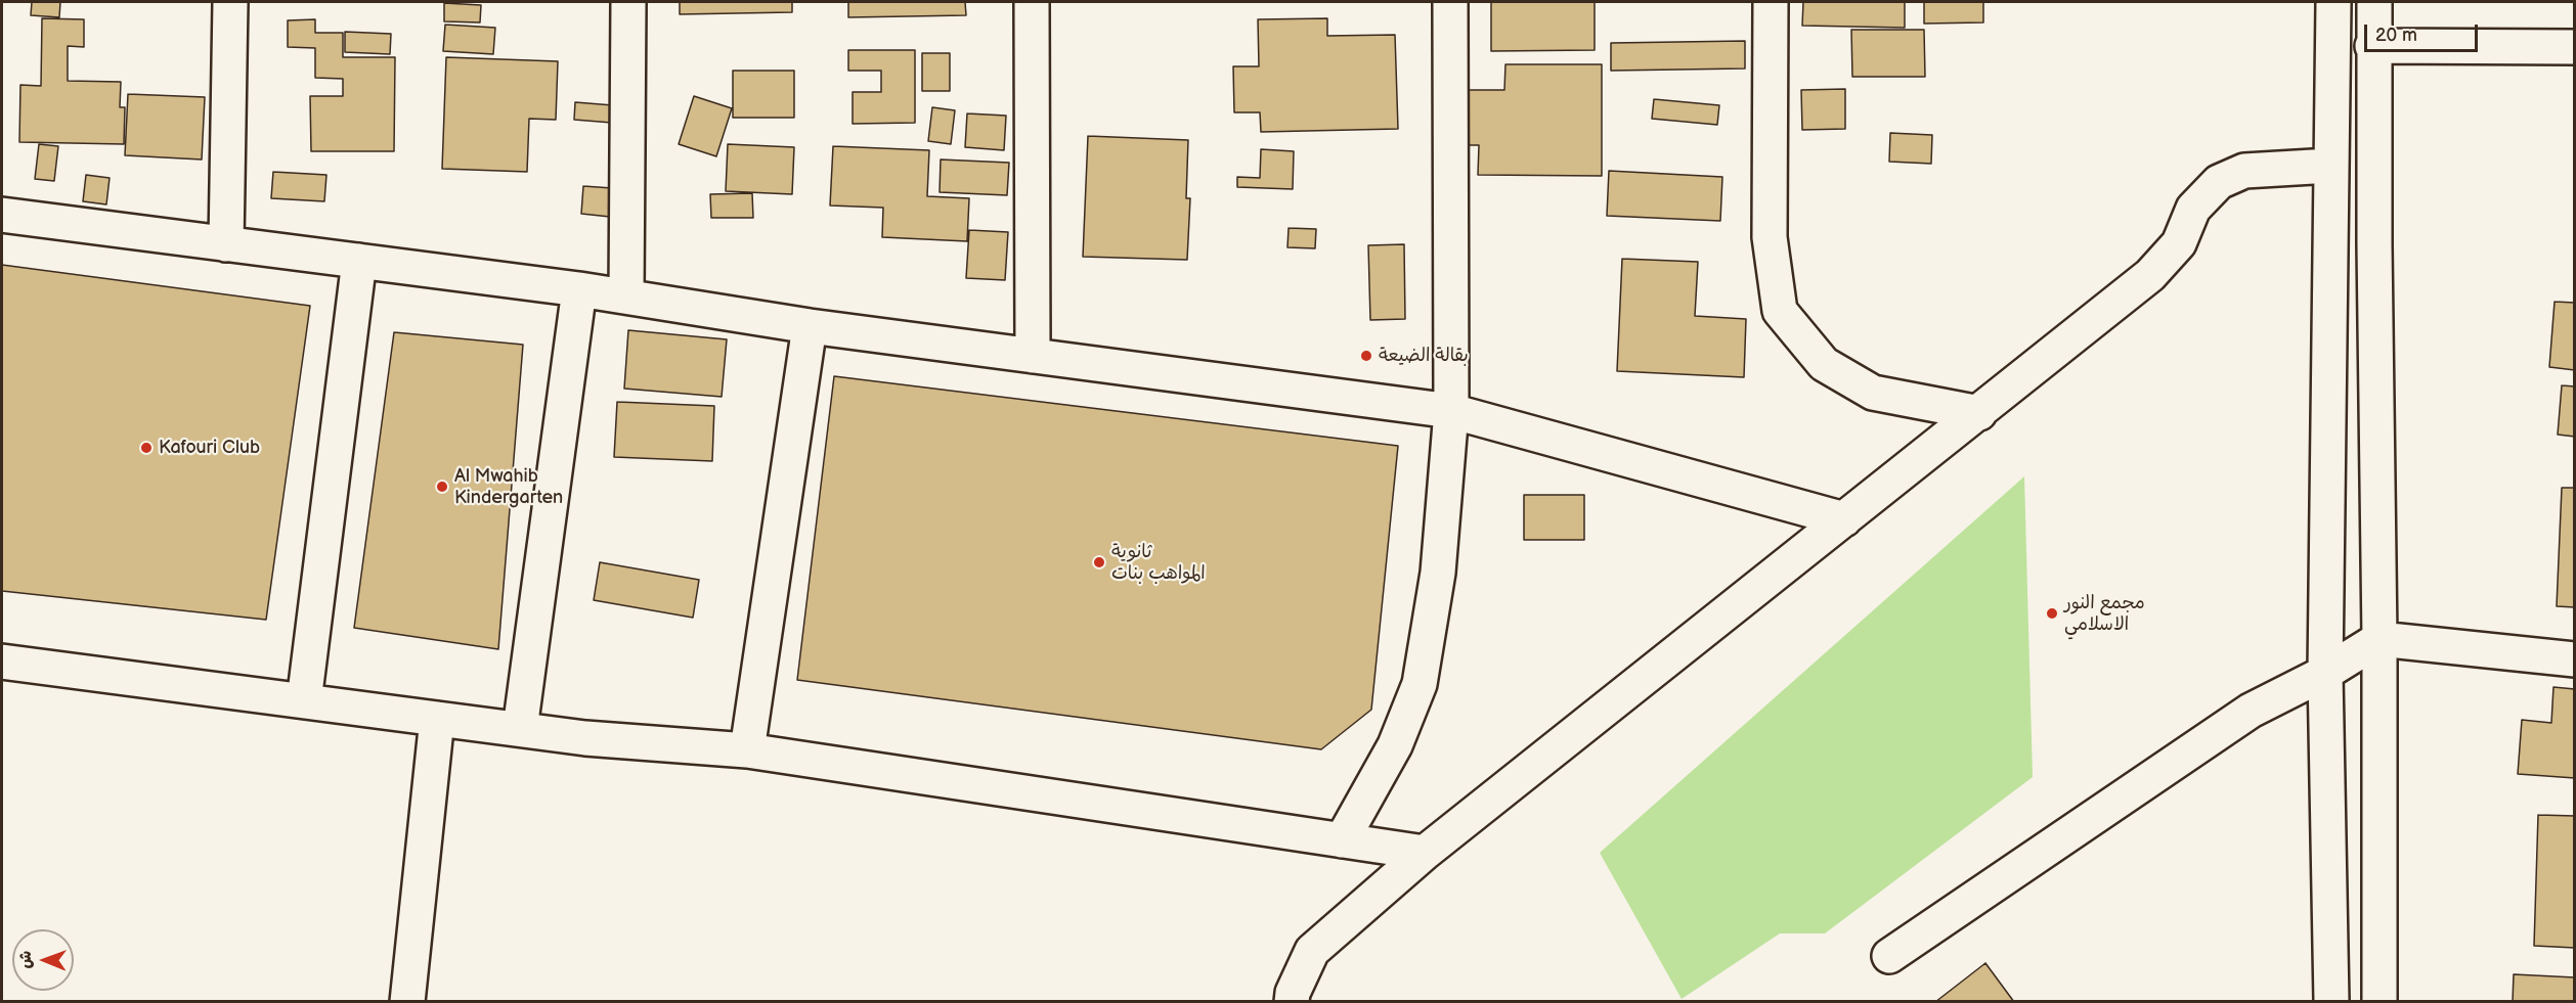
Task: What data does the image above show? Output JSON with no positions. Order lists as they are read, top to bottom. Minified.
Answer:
{"places":["بقالة الضيعة","Kafouri Club","Al Mwahib Kindergarten","ثانوية المواهب بنات","مجمع النور الاسلامي"],"scale_bar":"20 m","north":"left"}
